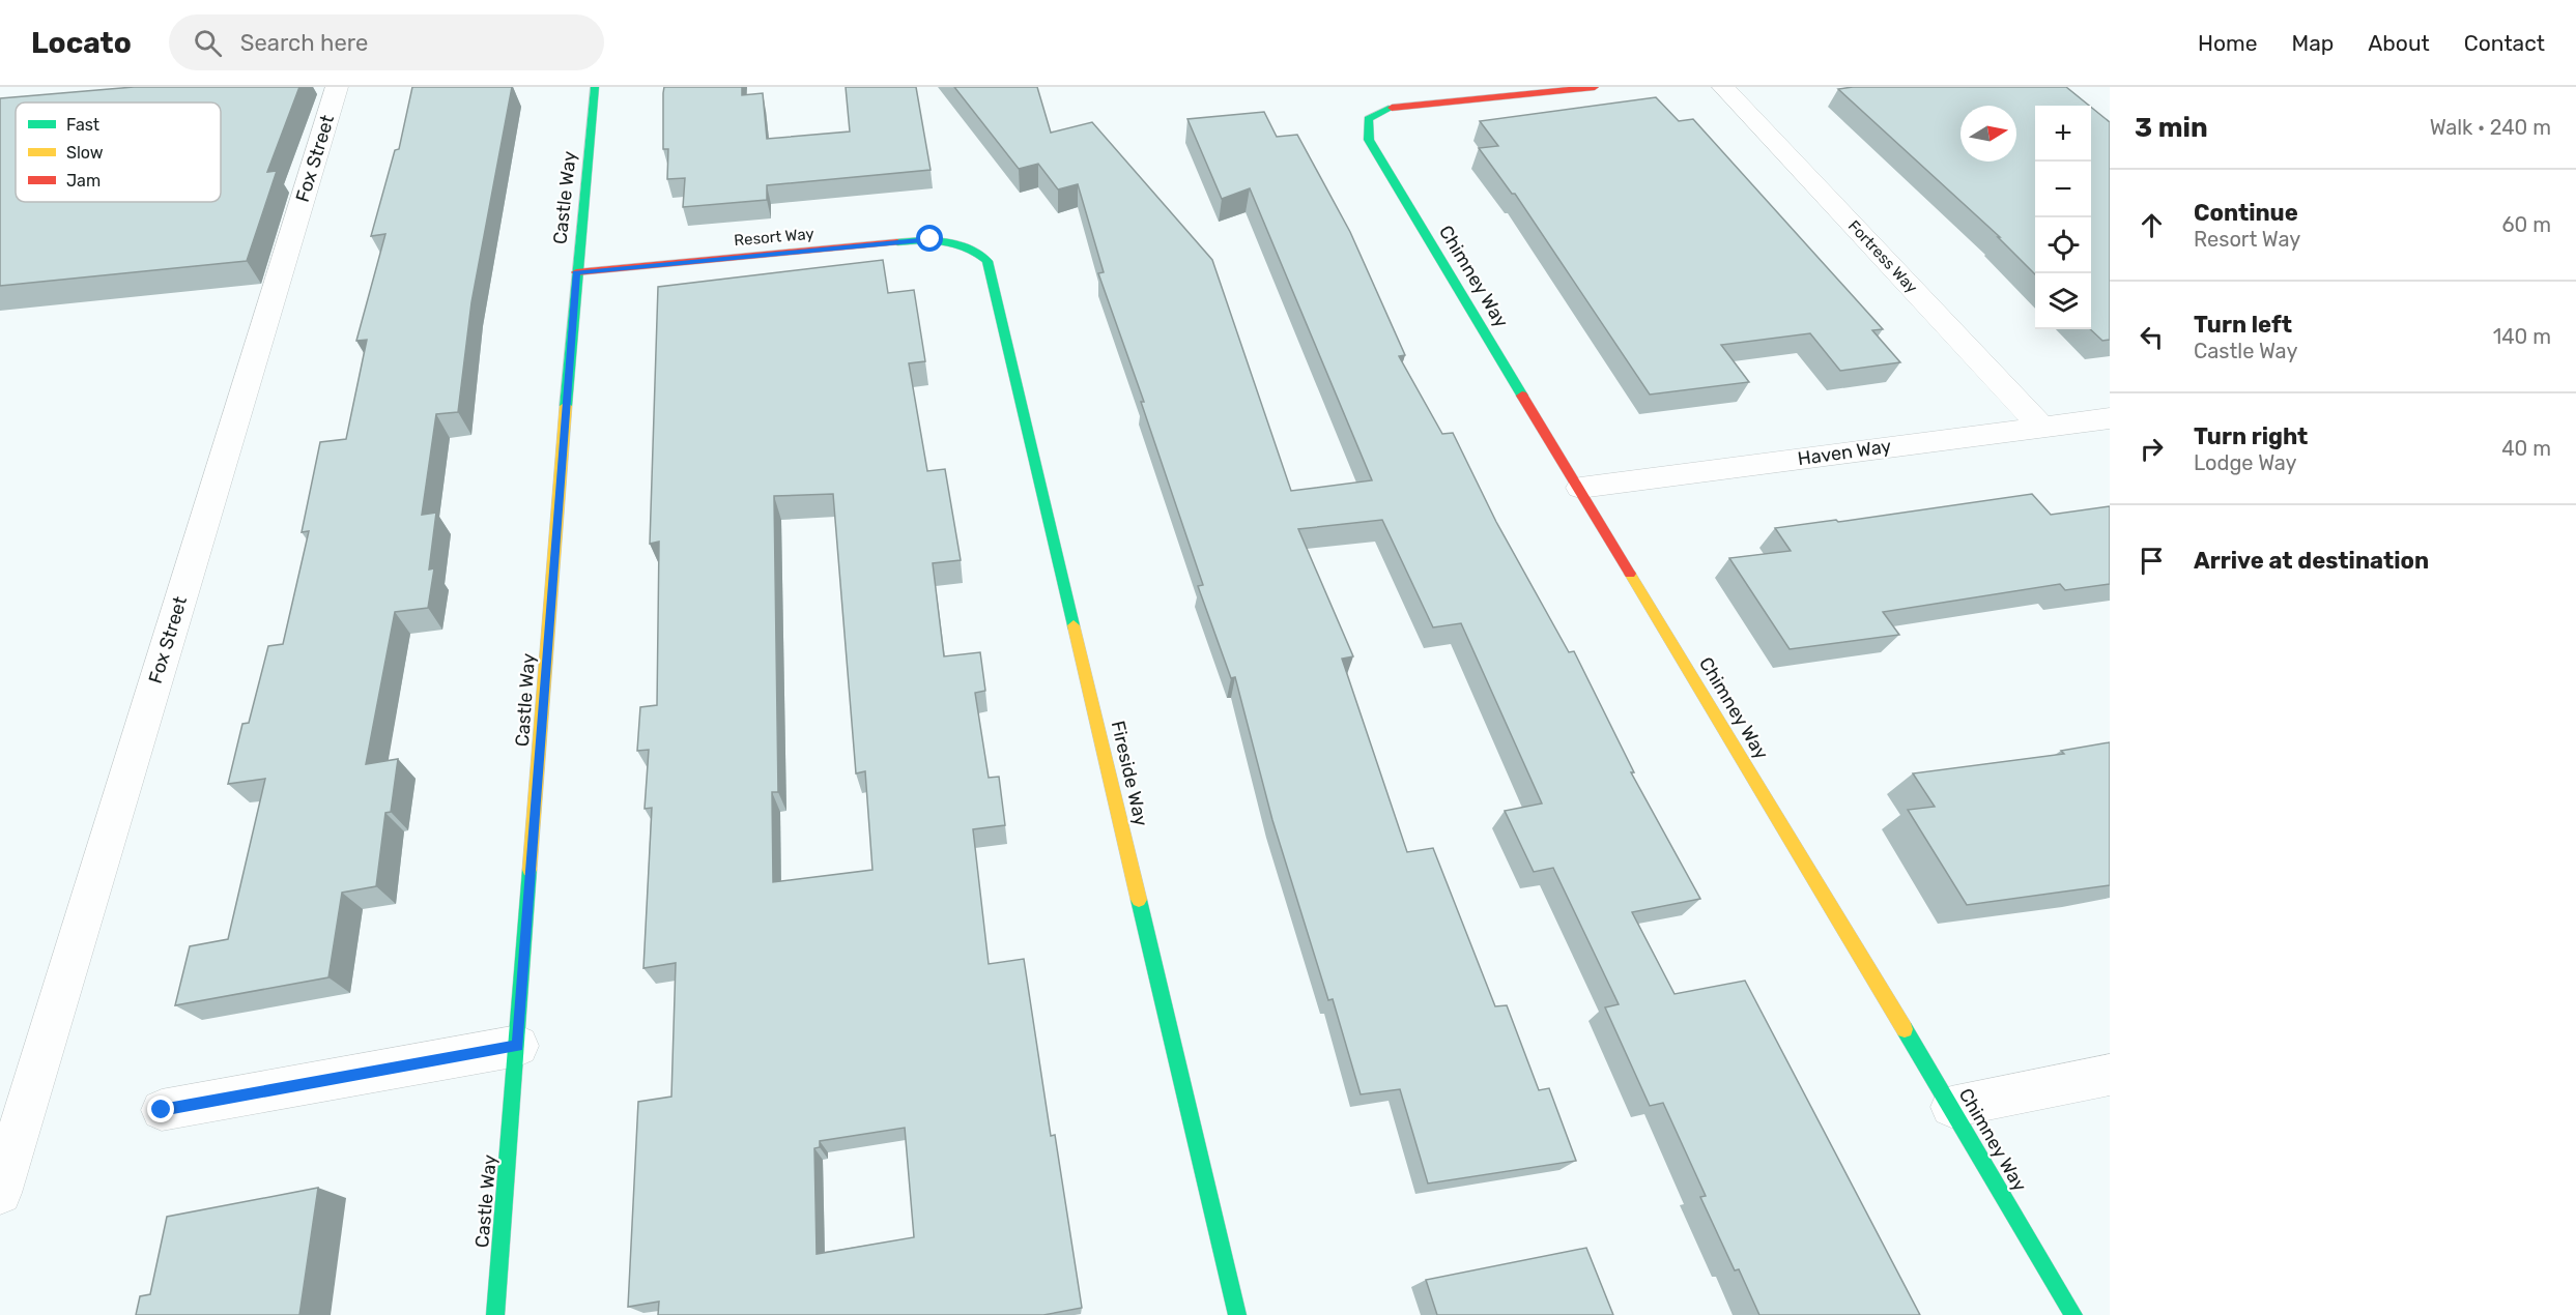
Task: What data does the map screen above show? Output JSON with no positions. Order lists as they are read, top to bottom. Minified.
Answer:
{"streets":{"street":["Fox Street","Castle Way","Resort Way","Fortress Way","Chimney Way","Haven Way","Fireside Way"]},"crossings":[["Castle Way","Resort Way"],["Resort Way","Fireside Way"],["Fortress Way","Haven Way"],["Chimney Way","Haven Way"]],"legend":["Fast","Slow","Jam"],"north":"right","page":{"header":"Locato","search":"Search here","nav":["Home","Map","About","Contact"],"heading":["3 min","Walk · 240 m"],"map_buttons":["+","−"],"list":[["Continue","Resort Way","60 m"],["Turn left","Castle Way","140 m"],["Turn right","Lodge Way","40 m"],"Arrive at destination"]}}
